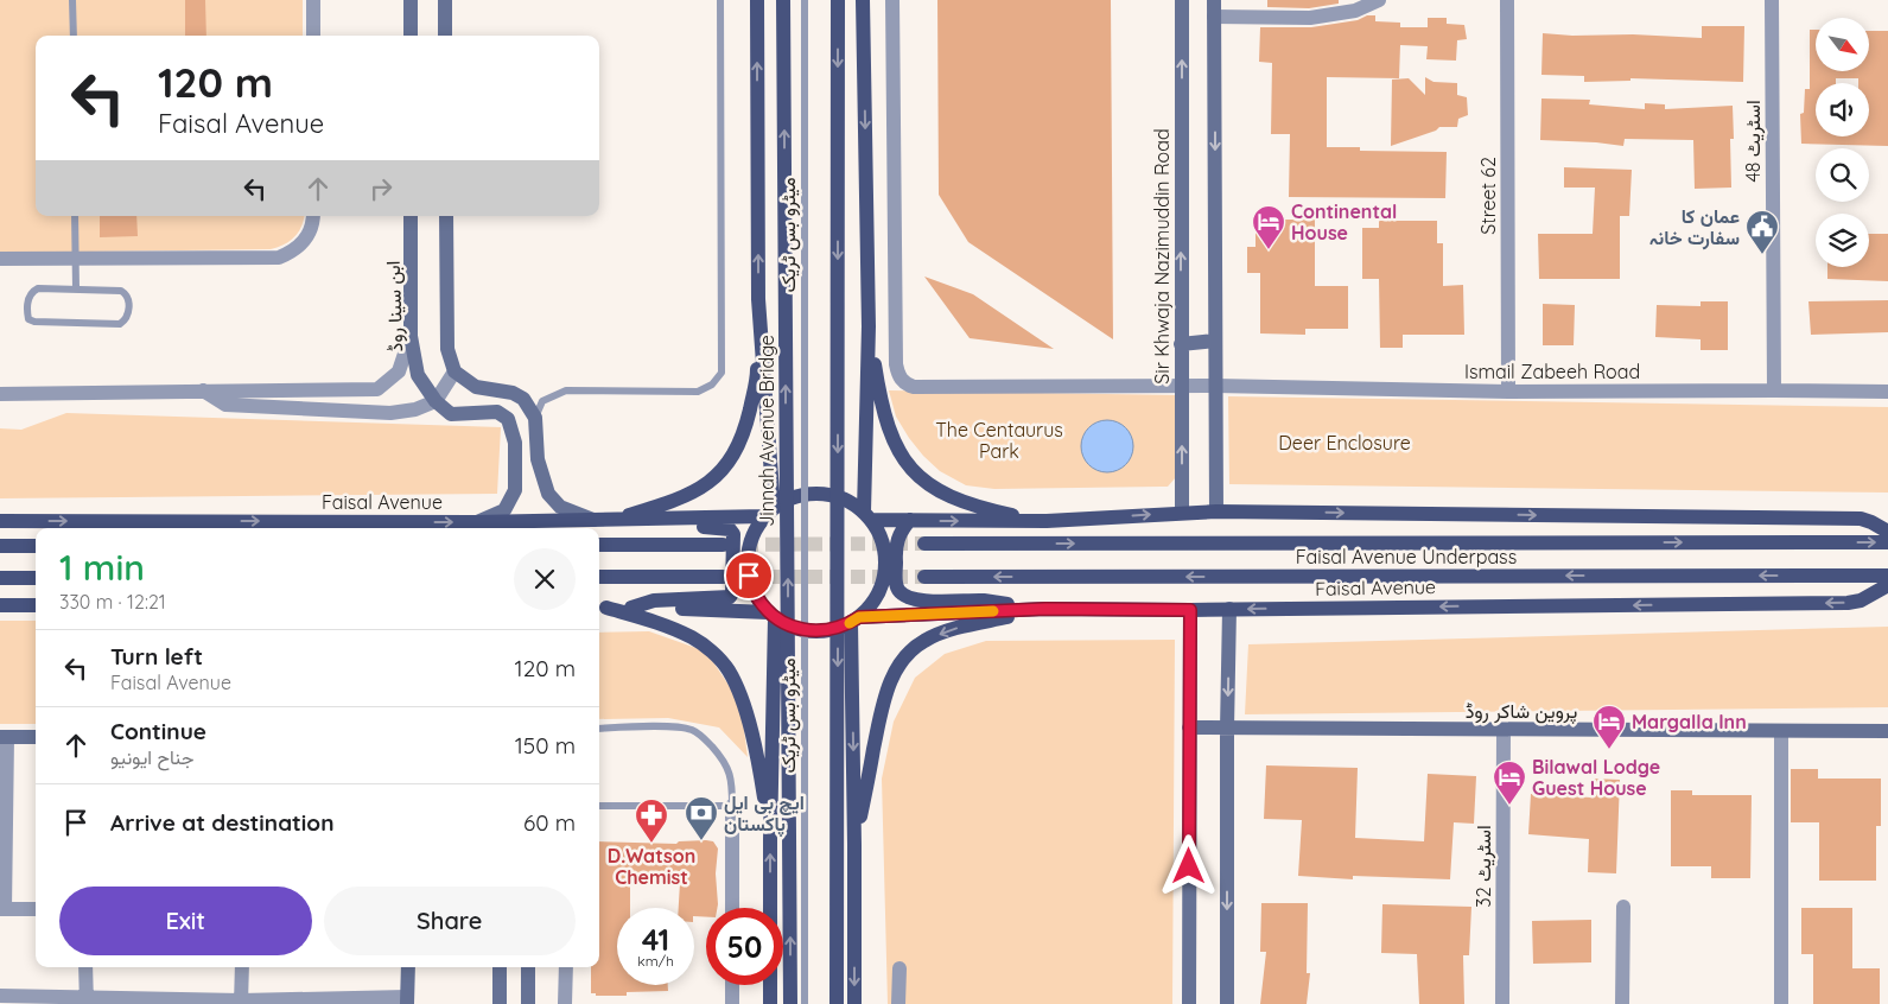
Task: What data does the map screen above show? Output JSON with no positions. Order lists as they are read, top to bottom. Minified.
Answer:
{"streets":{"main road":["Sir Khwaja Nazimuddin Road","ابن سینا روڈ","Jinnah Avenue Bridge","Faisal Avenue","Faisal Avenue Underpass","پروین شاکر روڈ"],"street":["اسٹریٹ 48","Street 62","Ismail Zabeeh Road","اسٹریٹ 32"],"lane":["میٹرو بس ٹریک"]},"crossings":[["اسٹریٹ 48","Ismail Zabeeh Road"],["Street 62","Ismail Zabeeh Road"],["Sir Khwaja Nazimuddin Road","Ismail Zabeeh Road"],["ابن سینا روڈ","Faisal Avenue"],["پروین شاکر روڈ","اسٹریٹ 32"]],"parks":["The Centaurus Park","Deer Enclosure"],"places":{"hotel":["Continental House","Margalla Inn","Bilawal Lodge Guest House"],"public building":["عمان کا سفارت خانہ"],"bank":["ایچ بی ایل پاکستان"],"pharmacy":["D.Watson Chemist"]},"north":"bottom right","page":{"turn":["120 m","Faisal Avenue"],"heading":["1 min","330 m · 12:21"],"list":[{"name":"Turn left","note":"Faisal Avenue","value":"120 m"},{"name":"Continue","note":"جناح ایونیو","value":"150 m"},{"name":"Arrive at destination","value":"60 m"}],"buttons":["Exit","Share"],"speed":"41 km/h","limit":"50"}}
